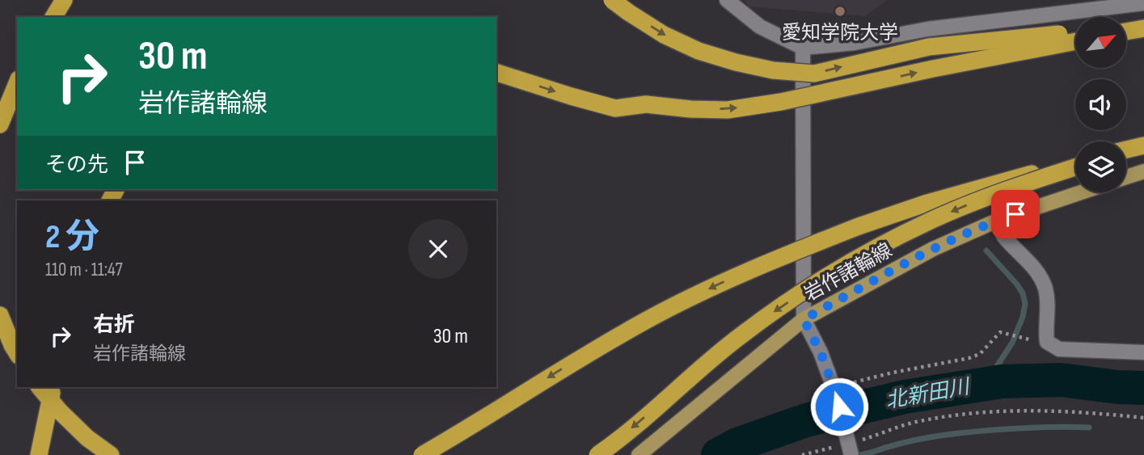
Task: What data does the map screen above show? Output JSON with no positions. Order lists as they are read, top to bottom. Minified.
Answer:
{"streets":{"main road":["岩作諸輪線"]},"water":["北新田川"],"places":["愛知学院大学"],"north":"top right","page":{"turn":["30 m","岩作諸輪線"],"then":"その先","heading":["2 分","110 m · 11:47"],"list":[{"name":"右折","note":"岩作諸輪線","value":"30 m"}]}}
